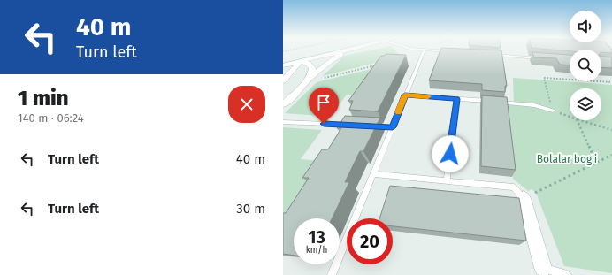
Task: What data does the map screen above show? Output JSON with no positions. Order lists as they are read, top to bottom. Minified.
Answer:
{"parks":["Bolalar bog'i"],"page":{"turn":["40 m","Turn left"],"heading":["1 min","140 m · 06:24"],"list":[{"name":"Turn left","value":"40 m"},{"name":"Turn left","value":"30 m"}],"speed":"13 km/h","limit":"20"}}
